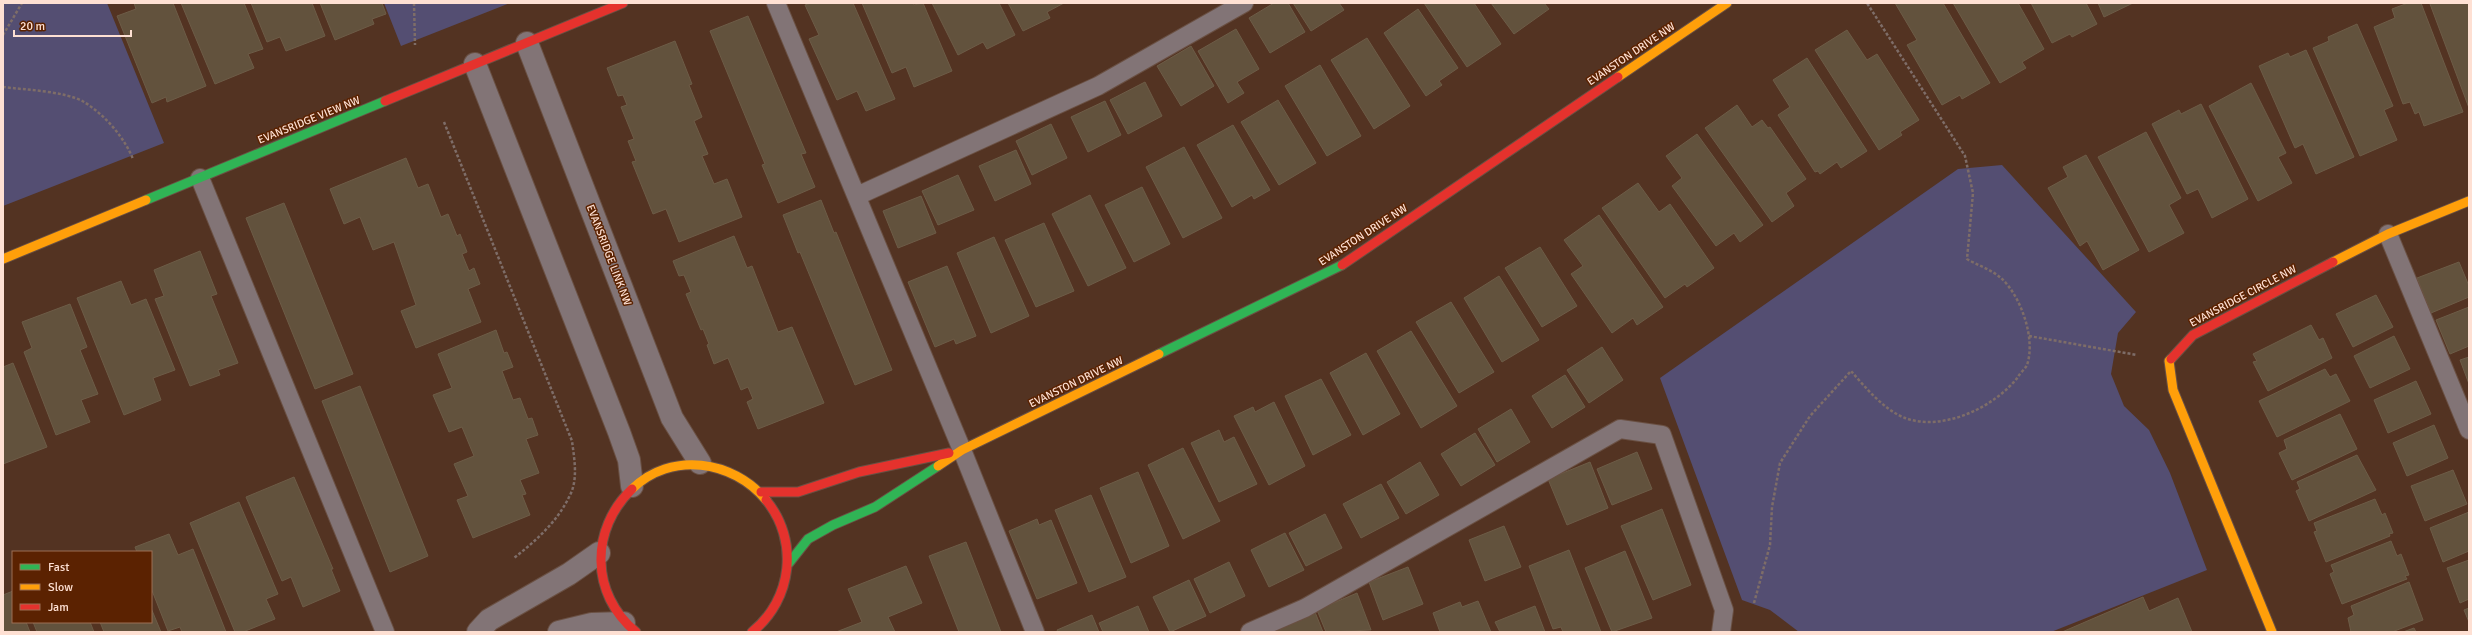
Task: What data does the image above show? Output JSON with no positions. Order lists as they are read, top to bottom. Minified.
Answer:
{"streets":{"street":["EVANSTON DRIVE NW","EVANSRIDGE VIEW NW","EVANSRIDGE LINK NW","EVANSRIDGE CIRCLE NW"]},"crossings":[["EVANSRIDGE VIEW NW","EVANSRIDGE LINK NW"]],"legend":["Fast","Slow","Jam"],"scale_bar":"20 m"}
